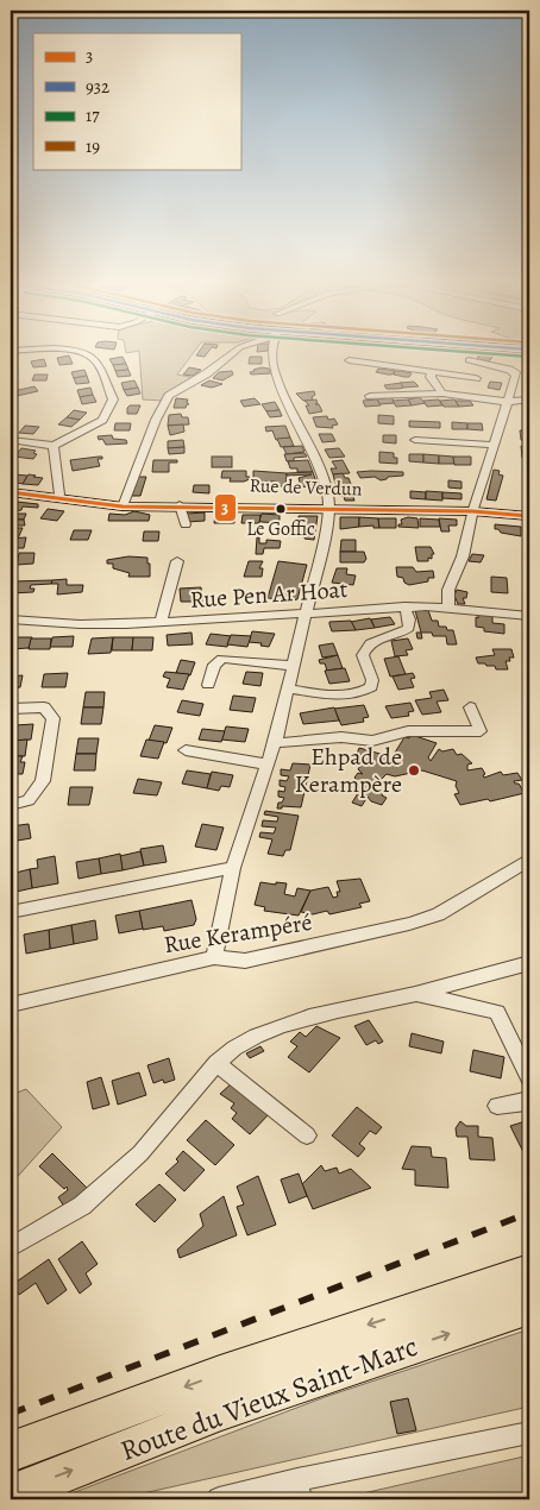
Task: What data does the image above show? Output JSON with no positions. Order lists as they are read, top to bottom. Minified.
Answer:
{"streets":{"highway":["Route du Vieux Saint-Marc"],"main road":["Rue de Verdun"],"street":["Rue Pen Ar Hoat","Rue Kerampéré"]},"places":["Le Goffic","Ehpad de Kerampère"],"lines":["transit line 17","transit line 3"],"legend":["3","932","17","19"]}
